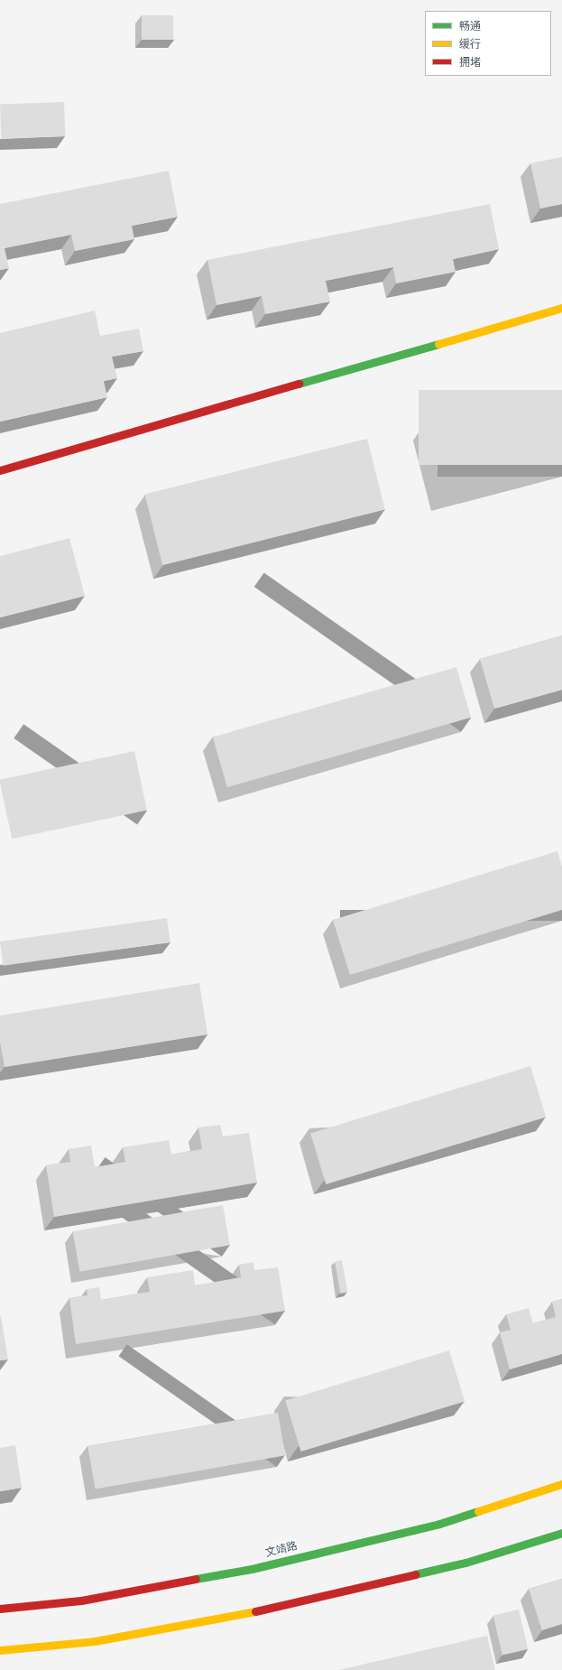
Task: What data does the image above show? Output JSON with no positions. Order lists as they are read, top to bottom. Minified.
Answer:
{"streets":{"main road":["文靖路"]},"legend":["畅通","缓行","拥堵"]}
